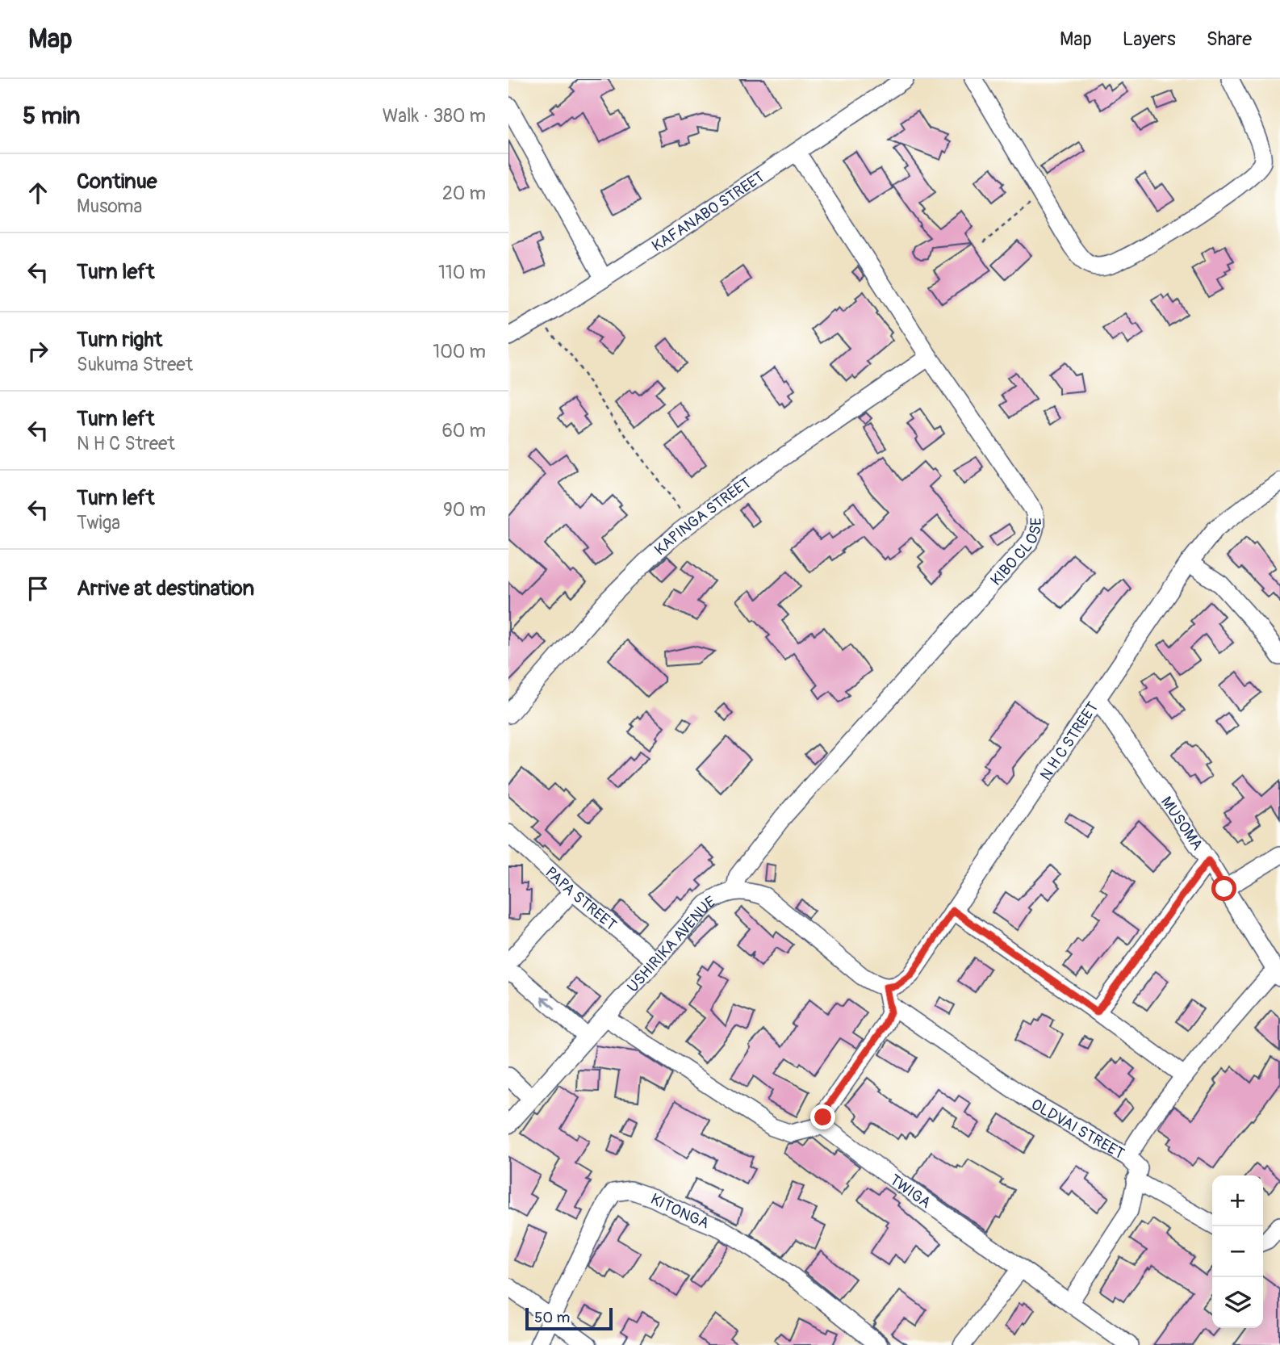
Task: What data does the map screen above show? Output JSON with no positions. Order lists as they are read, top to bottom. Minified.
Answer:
{"streets":{"street":["KAFANABO STREET","KAPINGA STREET","KIBO CLOSE","N H C STREET","MUSOMA","PAPA STREET","USHIRIKA AVENUE","OLDVAI STREET","TWIGA","KITONGA"]},"crossings":[["KAFANABO STREET","KIBO CLOSE"],["KAPINGA STREET","KIBO CLOSE"],["KIBO CLOSE","USHIRIKA AVENUE"],["N H C STREET","MUSOMA"],["N H C STREET","USHIRIKA AVENUE"],["N H C STREET","OLDVAI STREET"],["PAPA STREET","USHIRIKA AVENUE"],["USHIRIKA AVENUE","OLDVAI STREET"],["OLDVAI STREET","TWIGA"]],"scale_bar":"50 m","page":{"header":"Map","nav":["Map","Layers","Share"],"heading":["5 min","Walk · 380 m"],"list":[["Continue","Musoma","20 m"],["Turn left","110 m"],["Turn right","Sukuma Street","100 m"],["Turn left","N H C Street","60 m"],["Turn left","Twiga","90 m"],"Arrive at destination"],"map_buttons":["+","−"],"scale":"50 m"}}
